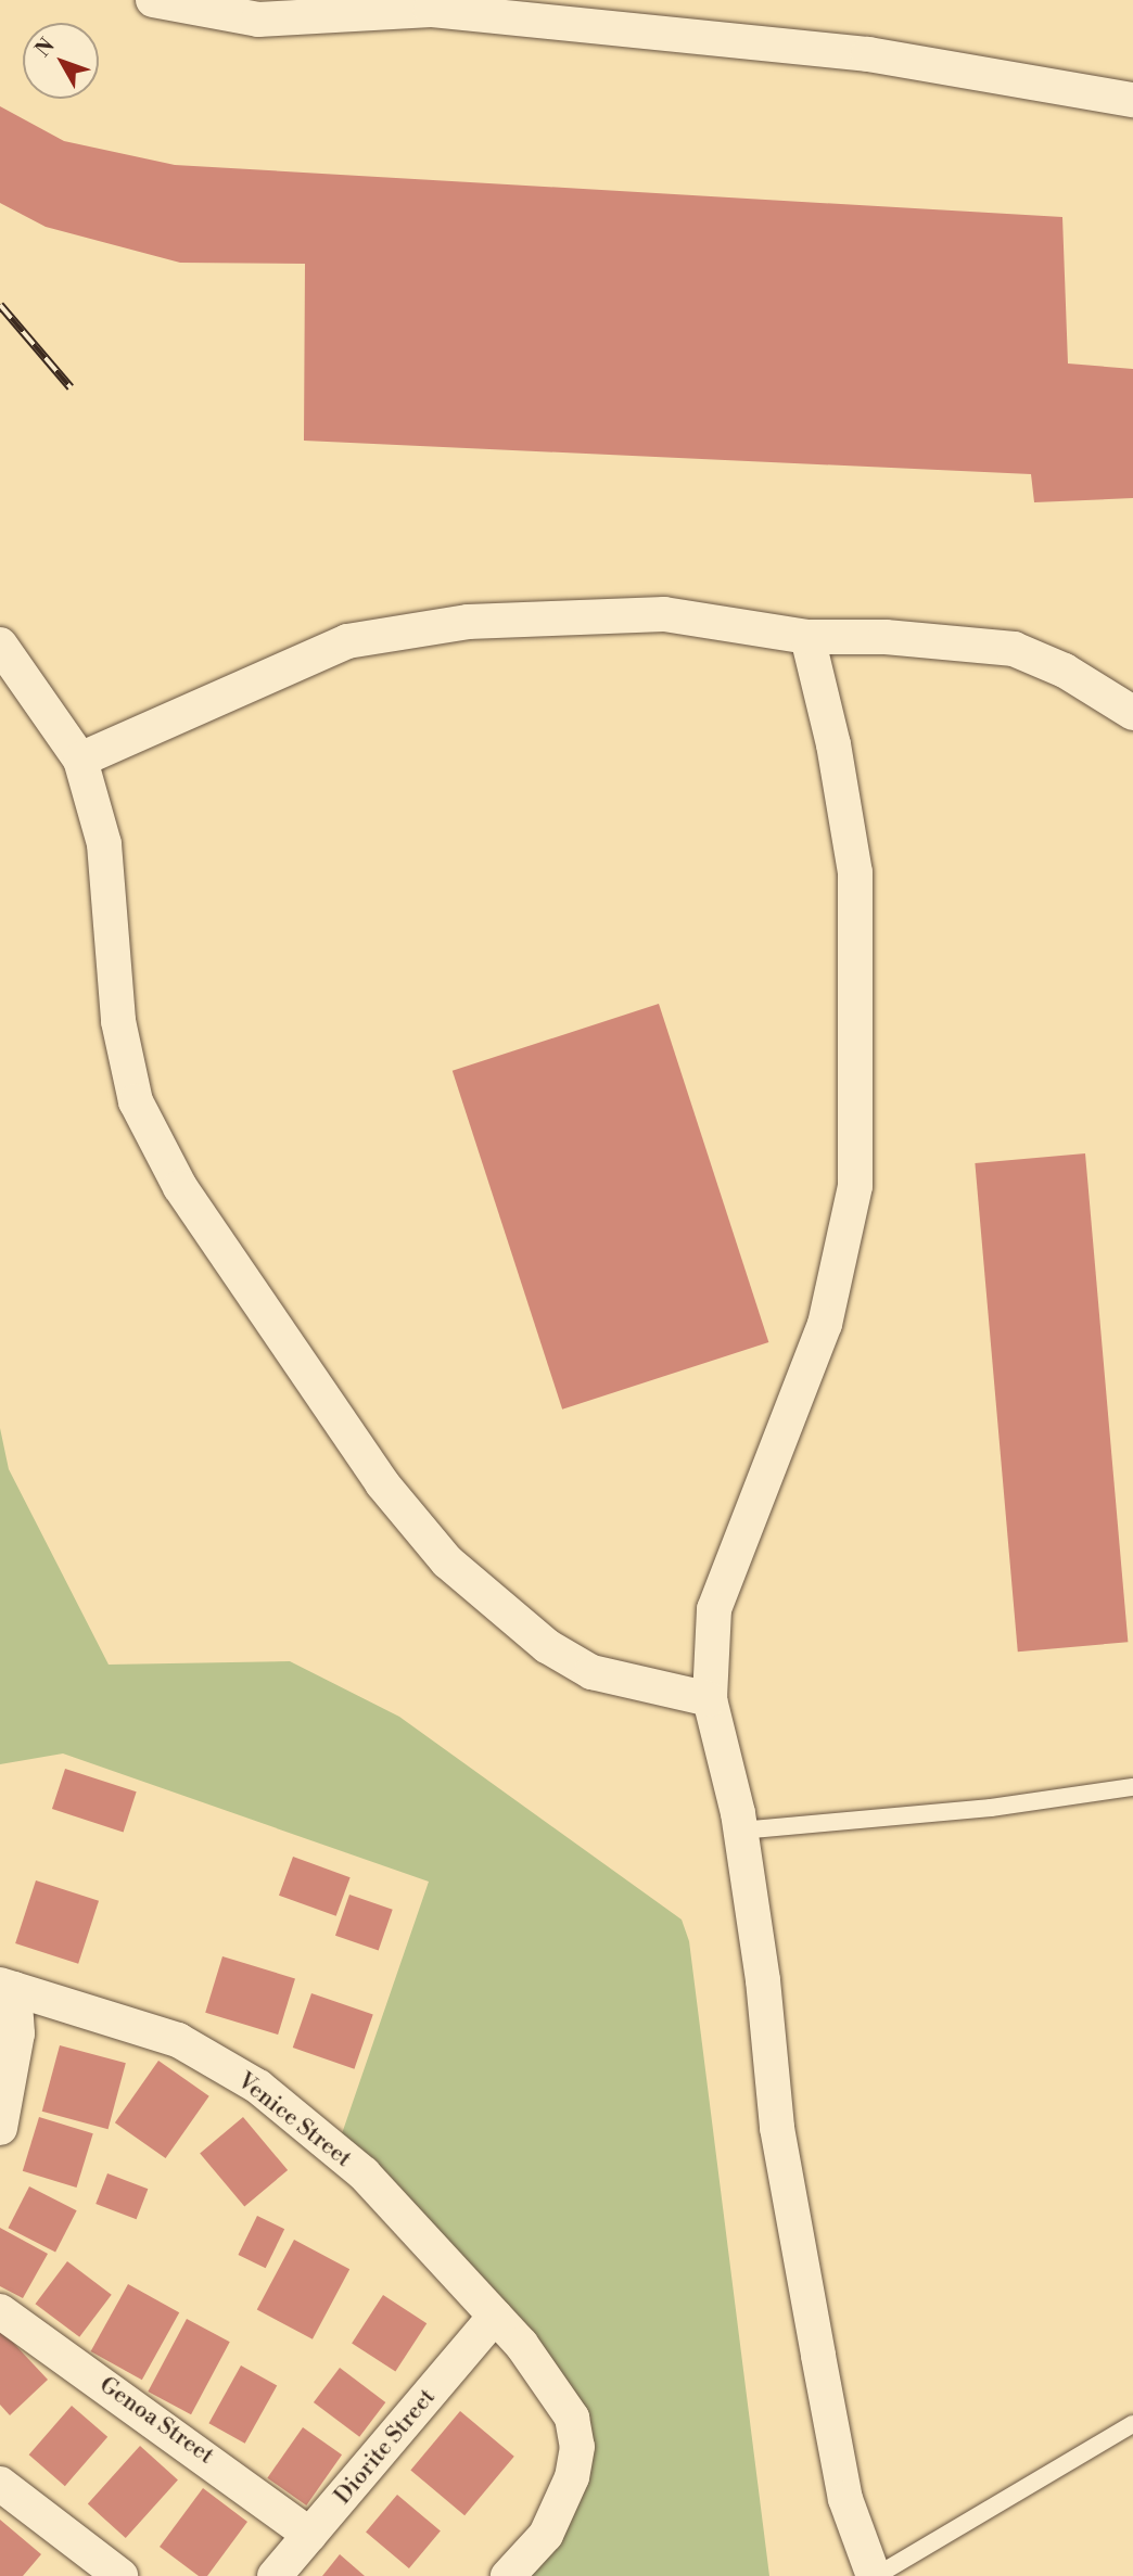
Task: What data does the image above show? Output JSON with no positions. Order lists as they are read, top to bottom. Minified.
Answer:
{"streets":{"street":["Venice Street","Genoa Street","Diorite Street"]},"crossings":[["Venice Street","Diorite Street"],["Genoa Street","Diorite Street"]],"north":"top left"}
